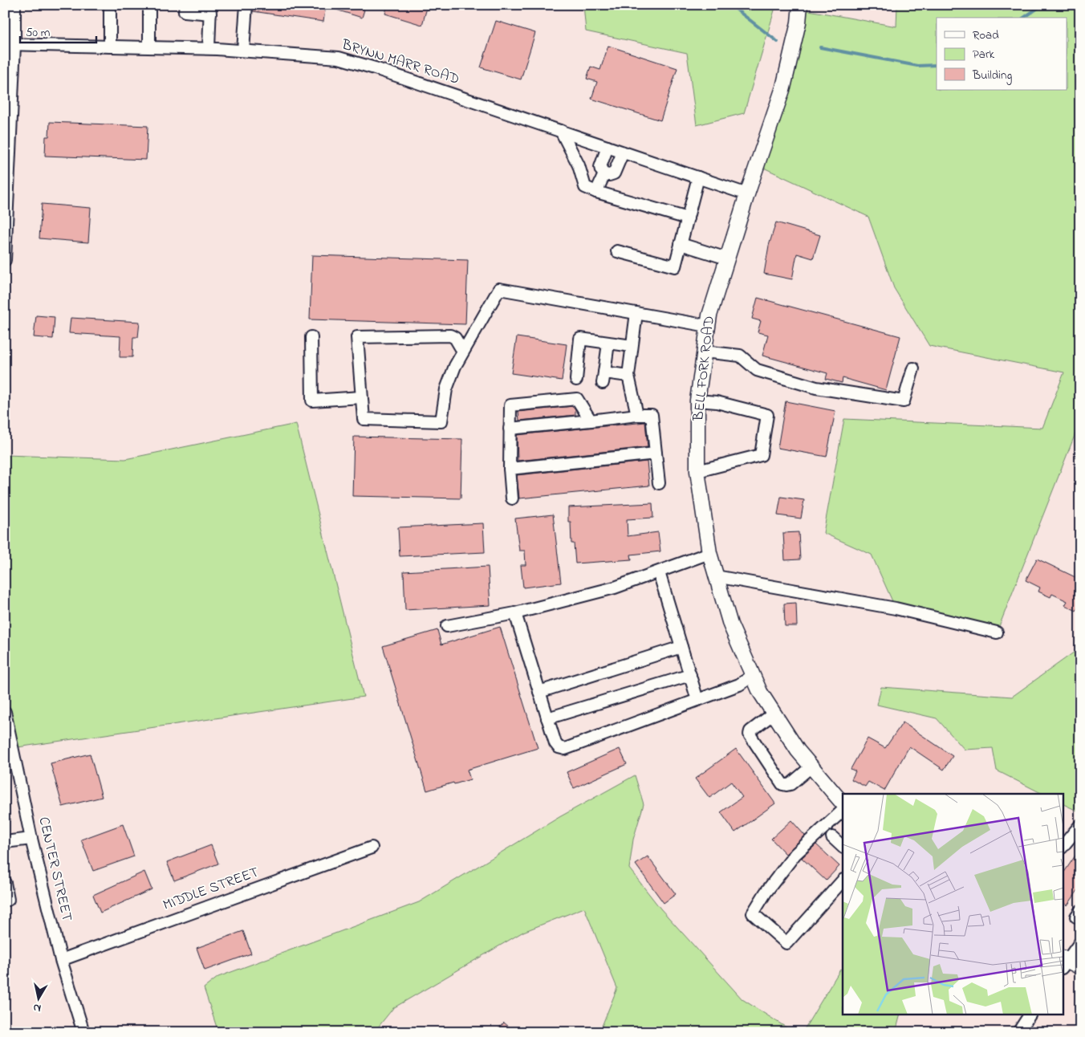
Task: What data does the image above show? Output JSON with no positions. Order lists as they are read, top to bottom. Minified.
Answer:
{"streets":{"main road":["BELL FORK ROAD"],"street":["BRYNN MARR ROAD","CENTER STREET","MIDDLE STREET"]},"crossings":[["BRYNN MARR ROAD","BELL FORK ROAD"],["CENTER STREET","MIDDLE STREET"]],"legend":["Road","Park","Building"],"scale_bar":"50 m","north":"bottom"}
